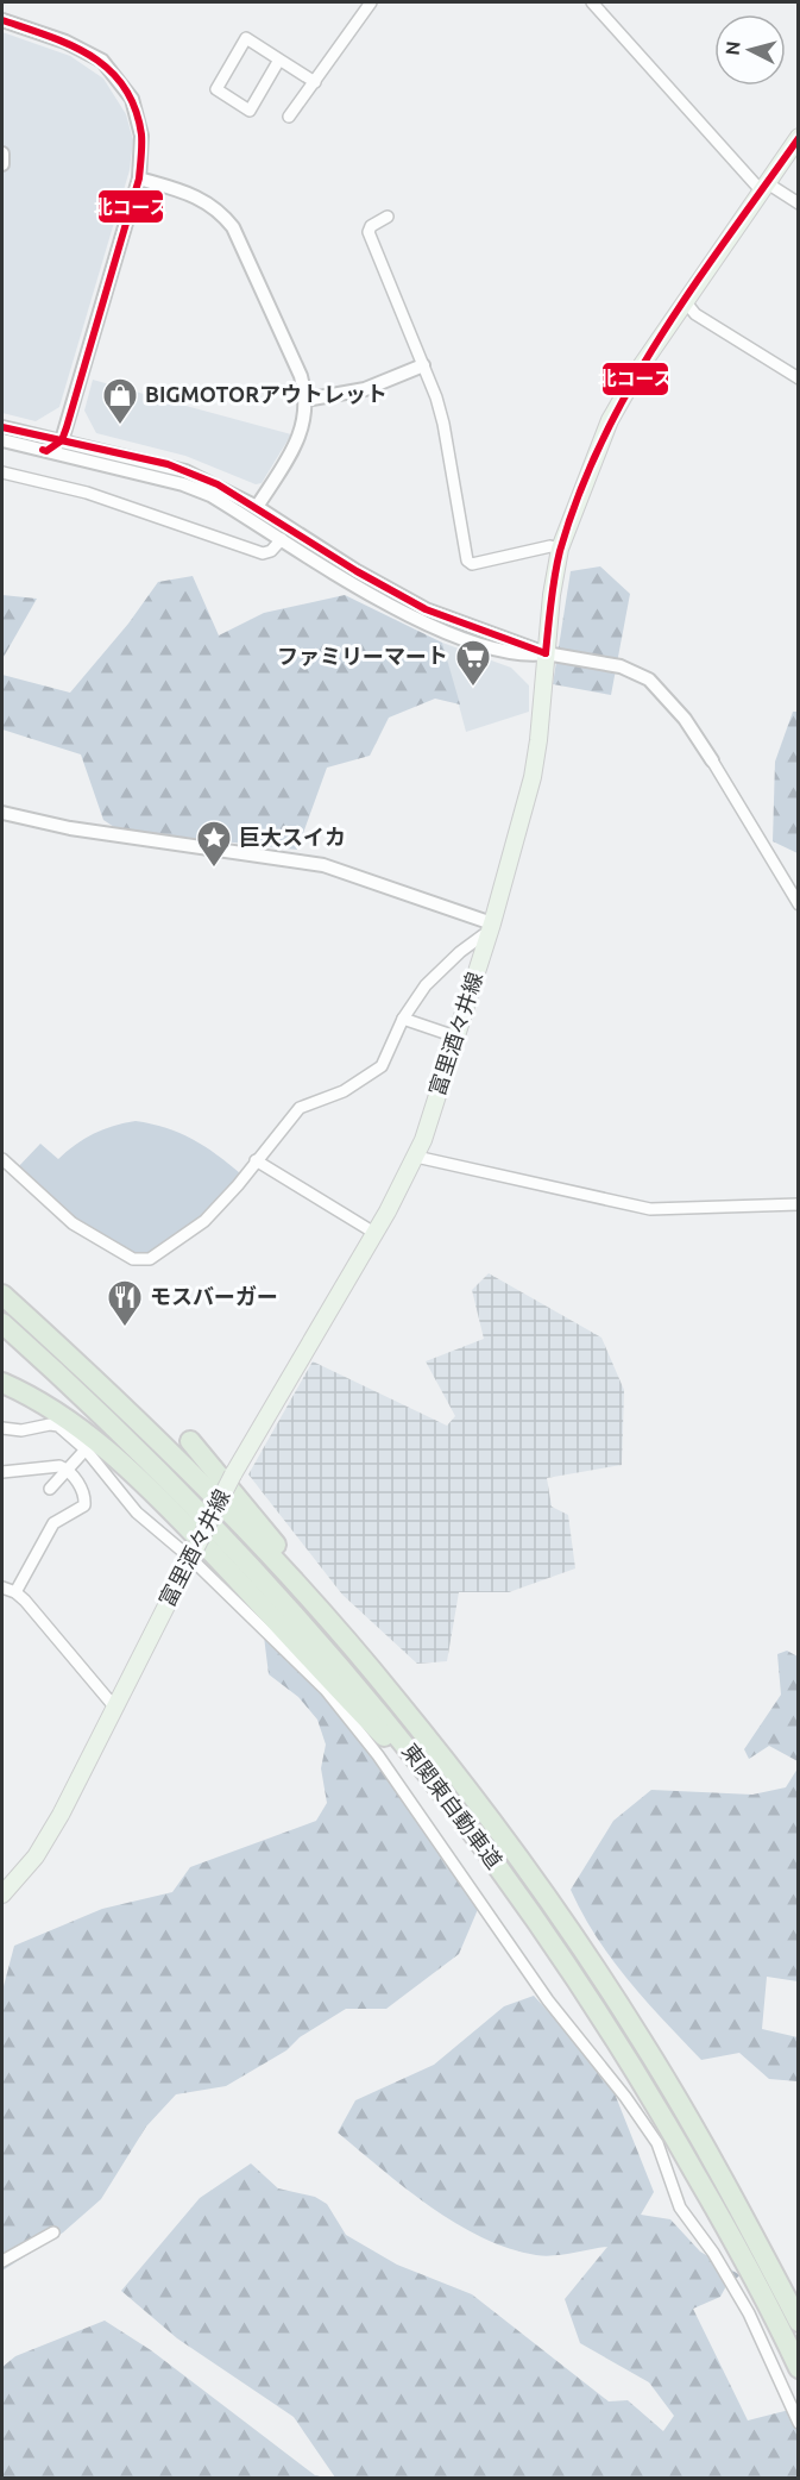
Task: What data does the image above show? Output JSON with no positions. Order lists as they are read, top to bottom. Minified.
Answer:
{"streets":{"highway":["東関東自動車道"],"main road":["富里酒々井線"]},"places":{"shop":["BIGMOTORアウトレット"],"supermarket":["ファミリーマート"],"place":["巨大スイカ"],"restaurant":["モスバーガー"]},"lines":["transit line 北コース"],"north":"left"}
